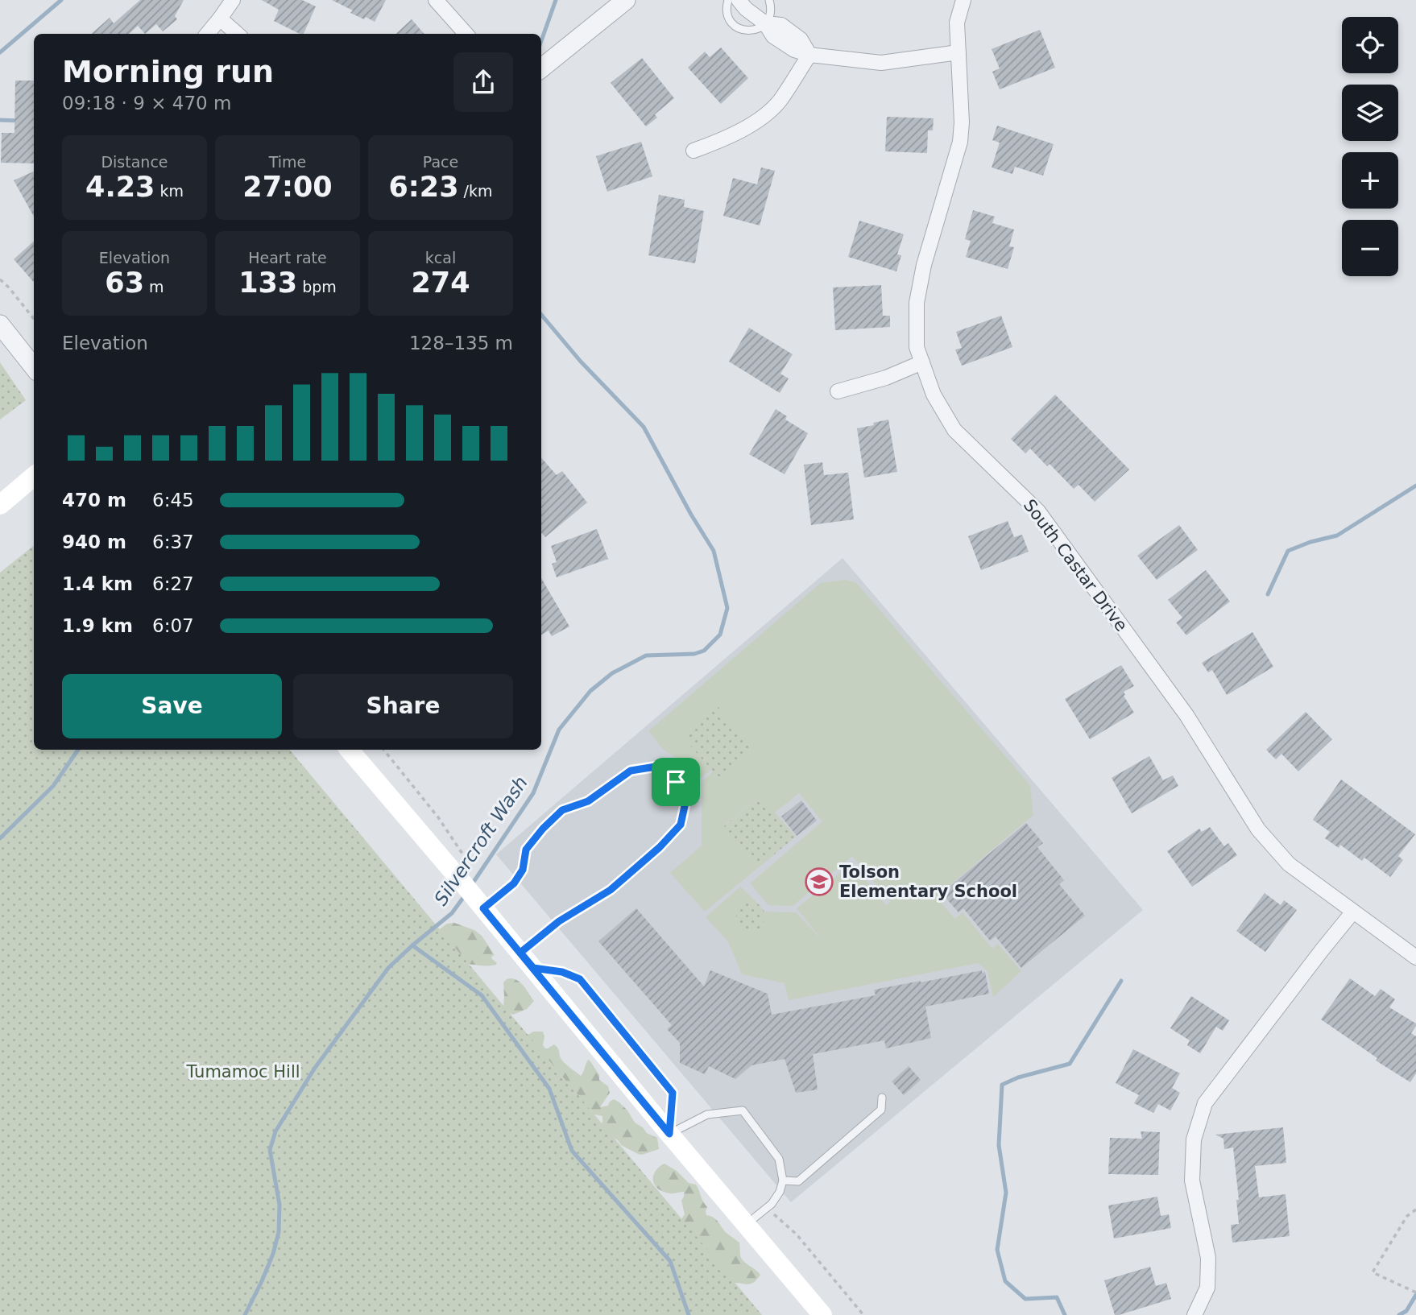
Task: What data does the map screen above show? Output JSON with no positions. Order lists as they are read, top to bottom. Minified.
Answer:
{"streets":{"street":["South Castar Drive"]},"water":["Silvercroft Wash"],"parks":["Tumamoc Hill"],"places":{"school or university":["Tolson Elementary School"]},"page":{"map_buttons":["+","−"],"heading":["Morning run","09:18 · 9 × 470 m"],"stats":[["Distance","4.23 km"],["Time","27:00"],["Pace","6:23 /km"],["Elevation","63 m"],["Heart rate","133 bpm"],["kcal","274"]],"chart":["Elevation","128–135 m"],"list":[{"name":"470 m","note":"6:45"},{"name":"940 m","note":"6:37"},{"name":"1.4 km","note":"6:27"},{"name":"1.9 km","note":"6:07"}],"buttons":["Save","Share"]}}
